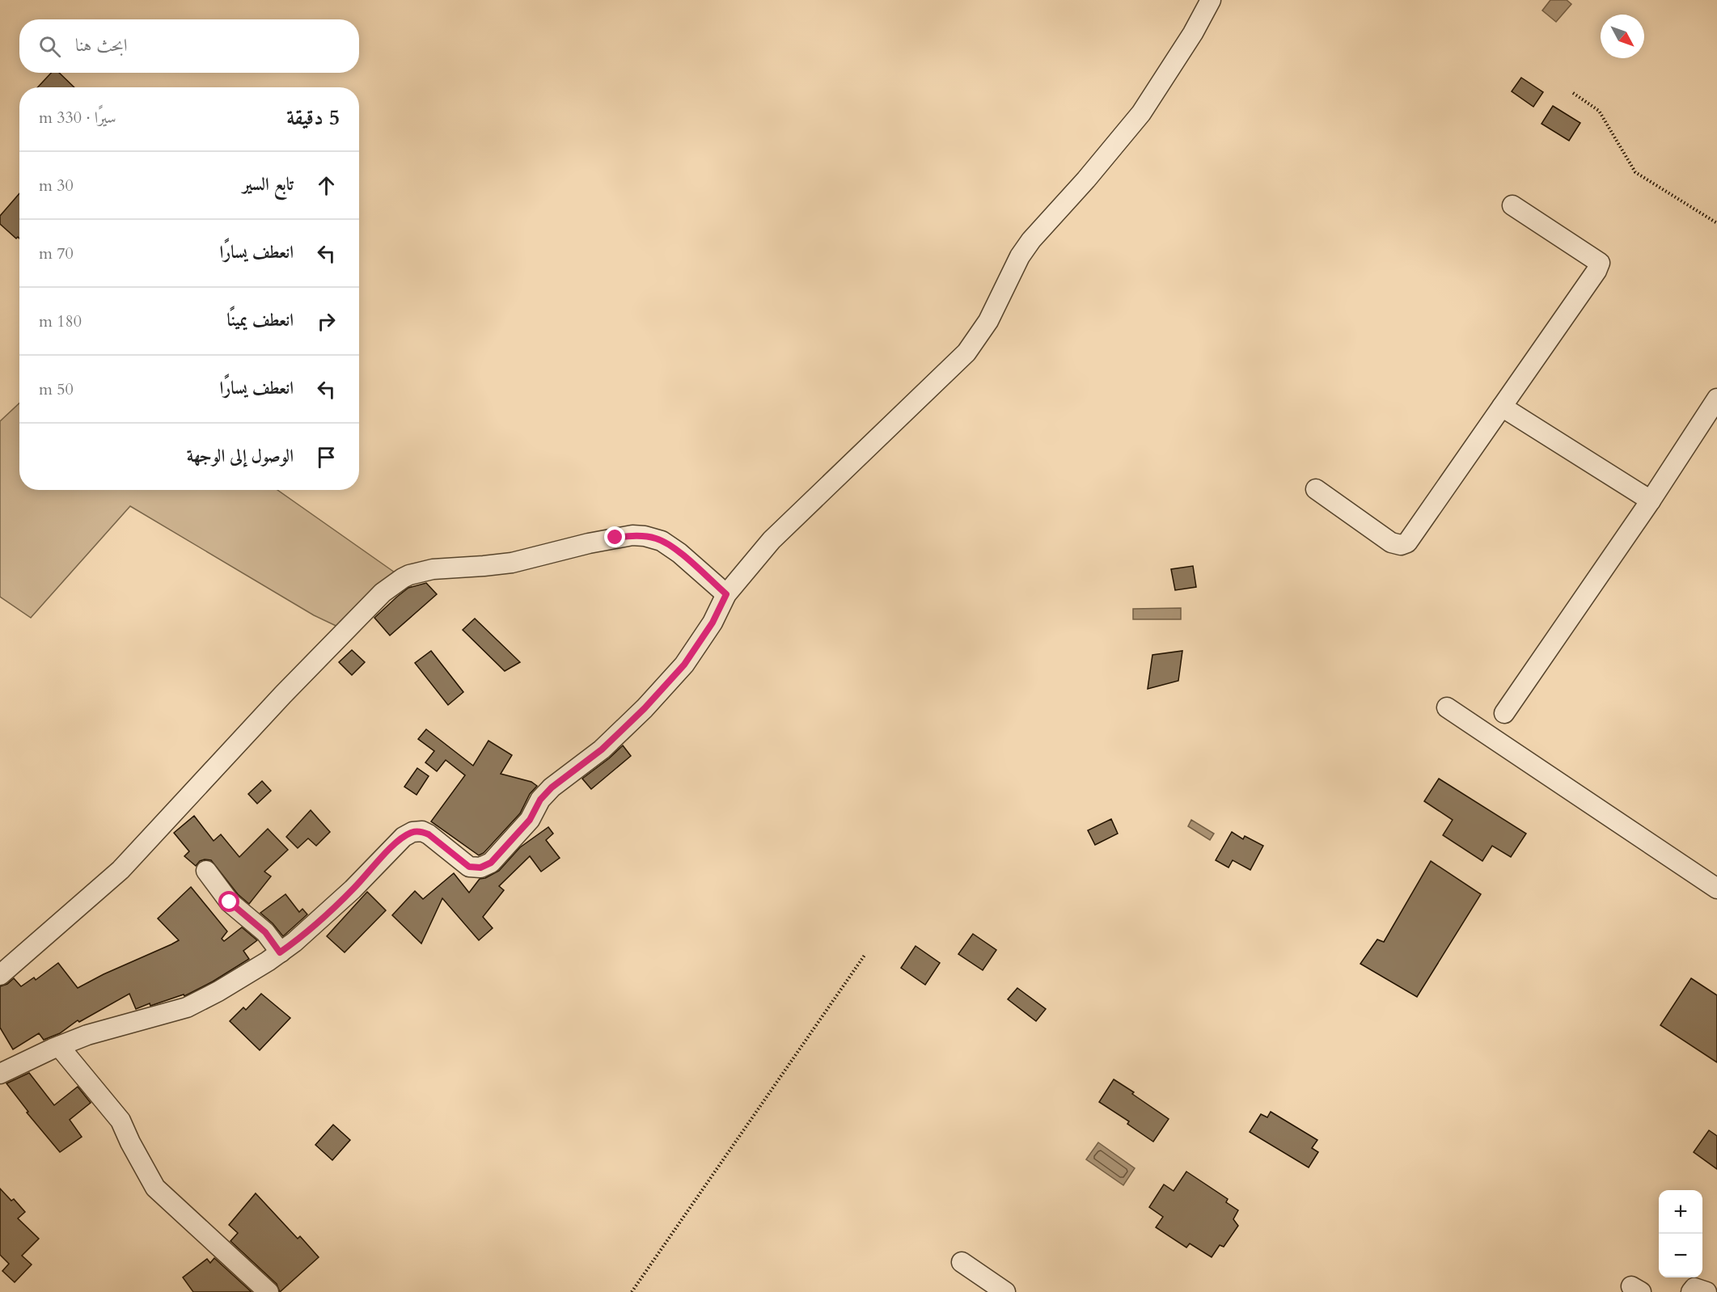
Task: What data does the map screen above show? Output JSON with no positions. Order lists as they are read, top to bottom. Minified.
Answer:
{"north":"bottom right","page":{"search":"ابحث هنا","heading":["5 دقيقة","سيرًا · 330 m"],"list":[["تابع السير","30 m"],["انعطف يسارًا","70 m"],["انعطف يمينًا","180 m"],["انعطف يسارًا","50 m"],"الوصول إلى الوجهة"],"map_buttons":["+","−"]}}
